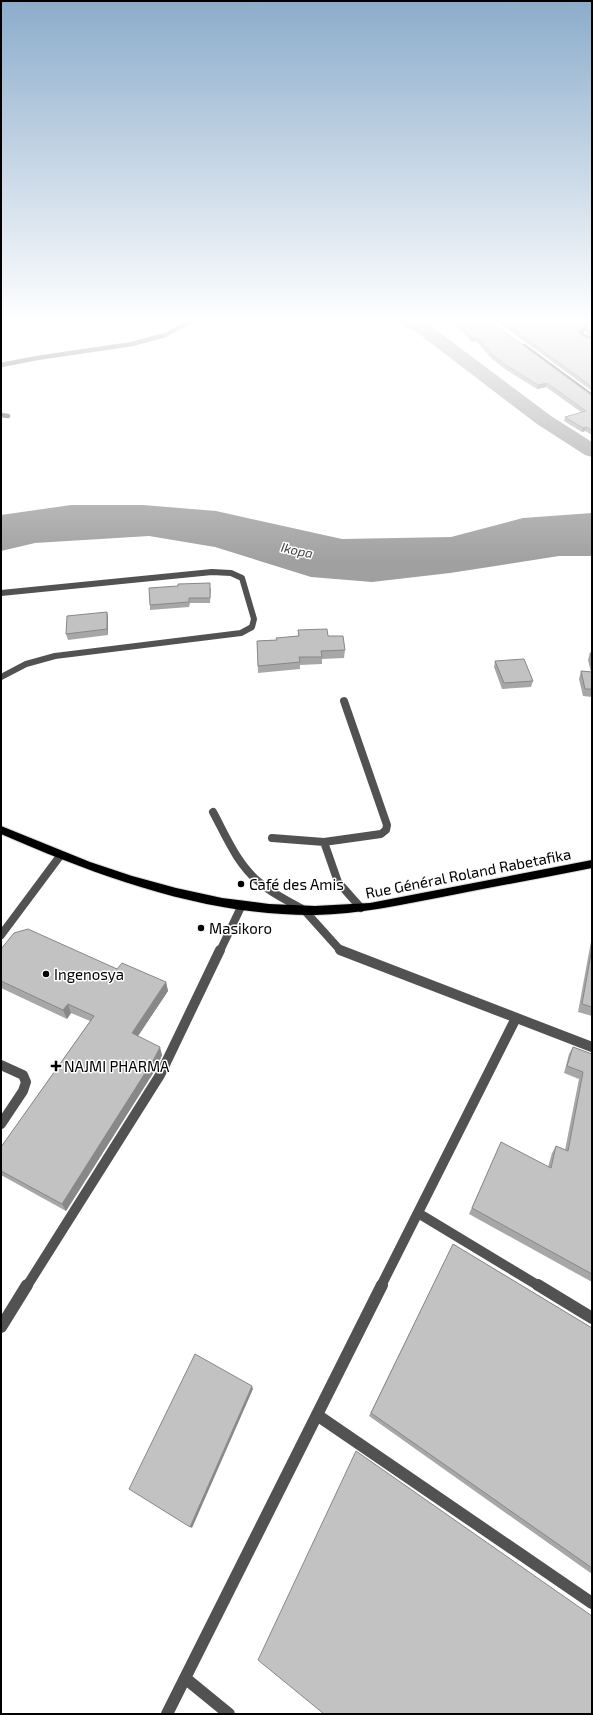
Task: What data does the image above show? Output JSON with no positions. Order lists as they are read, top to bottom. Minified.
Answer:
{"streets":{"main road":["Rue Général Roland Rabetafika"]},"water":["Ikopa"],"places":{"other":["Café des Amis","Masikoro","Ingenosya"],"health":["NAJMI PHARMA"]}}
